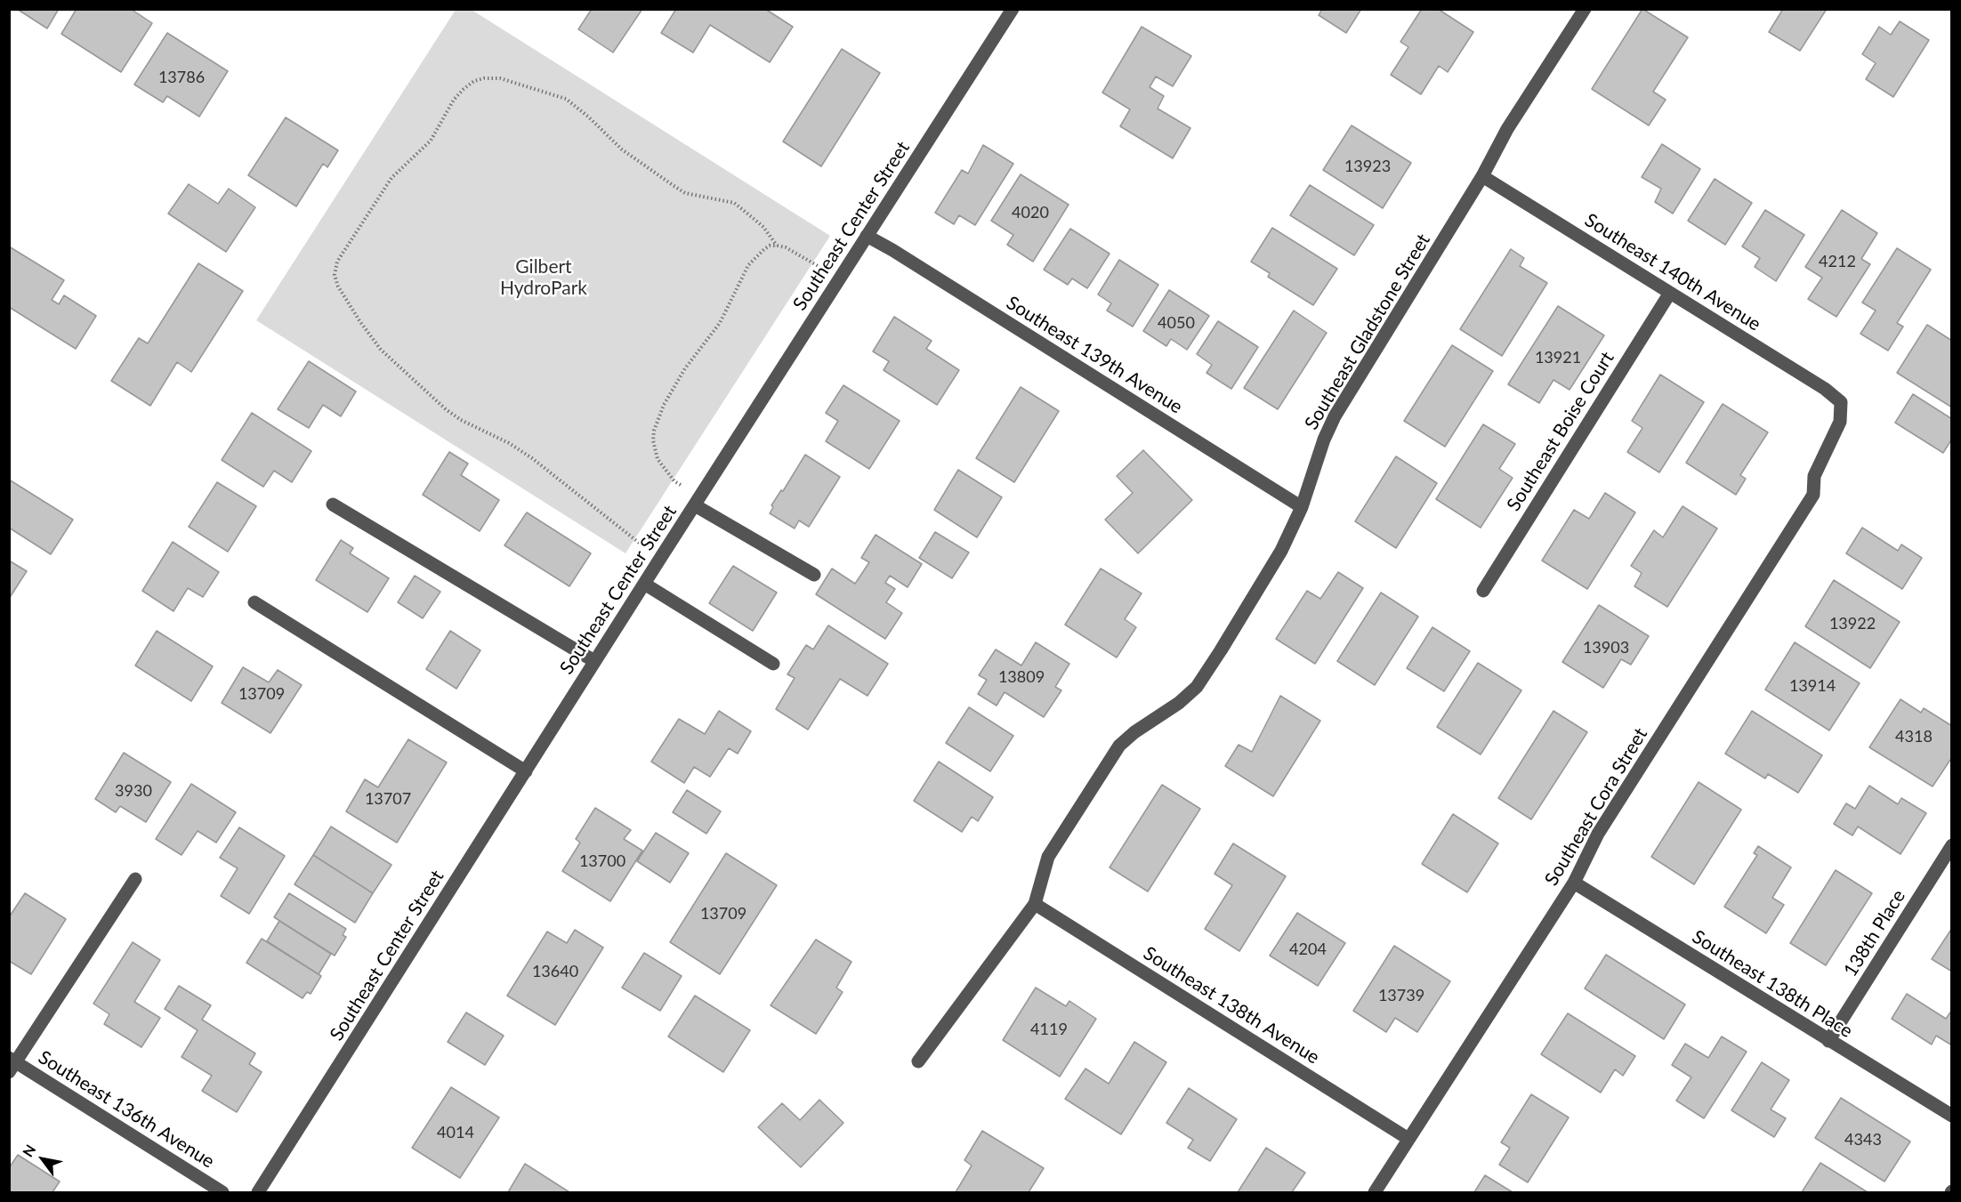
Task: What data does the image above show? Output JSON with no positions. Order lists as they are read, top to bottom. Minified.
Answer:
{"streets":{"street":["Southeast Center Street","Southeast 140th Avenue","Southeast Gladstone Street","Southeast 139th Avenue","Southeast Boise Court","Southeast Cora Street","138th Place","Southeast 138th Place","Southeast 138th Avenue","Southeast 136th Avenue"]},"crossings":[["Southeast Center Street","Southeast 139th Avenue"],["Southeast 140th Avenue","Southeast Gladstone Street"],["Southeast 140th Avenue","Southeast Boise Court"],["Southeast 140th Avenue","Southeast Cora Street"],["Southeast Gladstone Street","Southeast 139th Avenue"],["Southeast Gladstone Street","Southeast 138th Avenue"],["Southeast Cora Street","Southeast 138th Place"],["Southeast Cora Street","Southeast 138th Avenue"],["138th Place","Southeast 138th Place"]],"parks":["Gilbert HydroPark"],"house_numbers":["13786","13923","4020","4212","4050","13921","13922","13903","13809","13914","13709","4318","3930","13707","13700","13709","4204","13640","13739","4119","4014","4343"],"north":"top left"}
